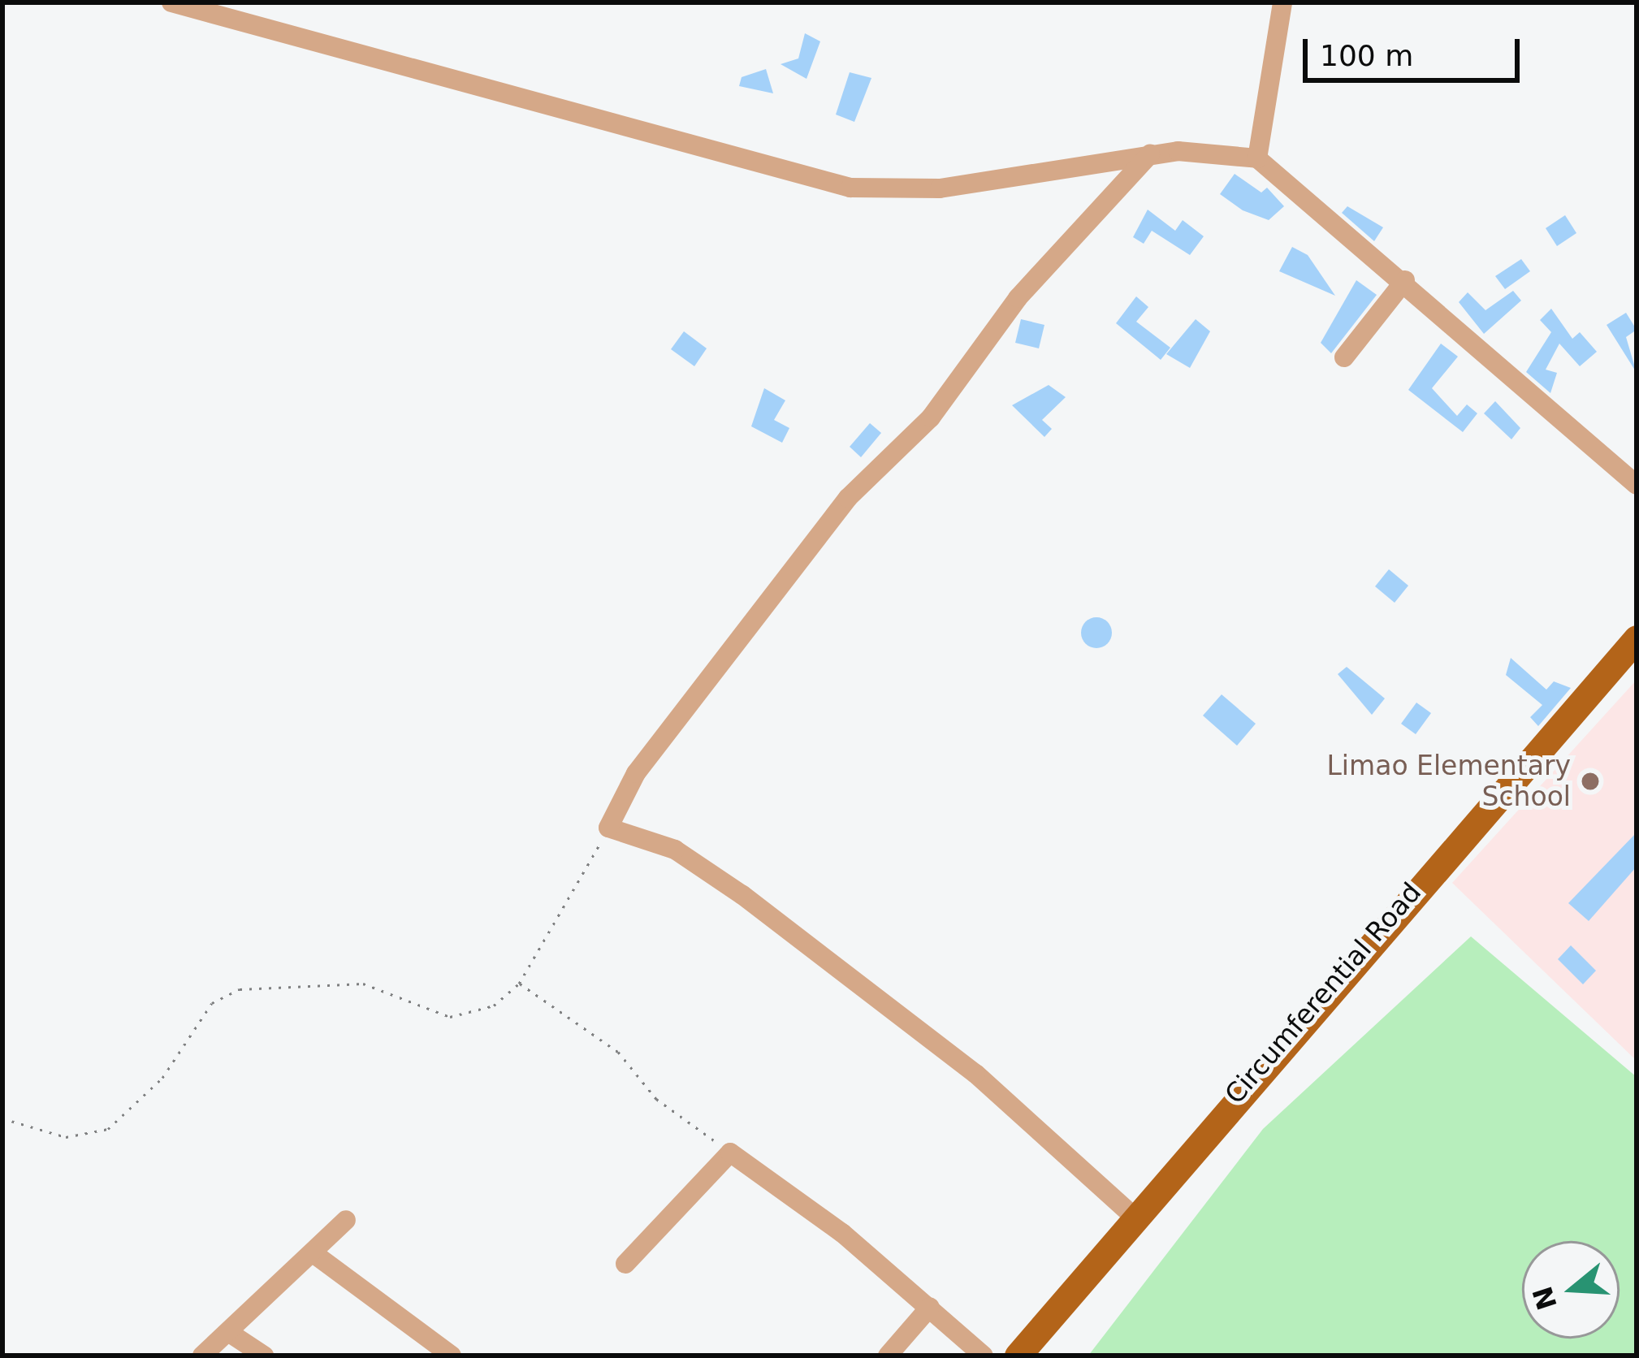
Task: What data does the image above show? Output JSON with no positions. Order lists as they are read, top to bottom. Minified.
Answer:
{"streets":{"main road":["Circumferential Road"]},"places":["Limao Elementary School"],"scale_bar":"100 m","north":"left"}
